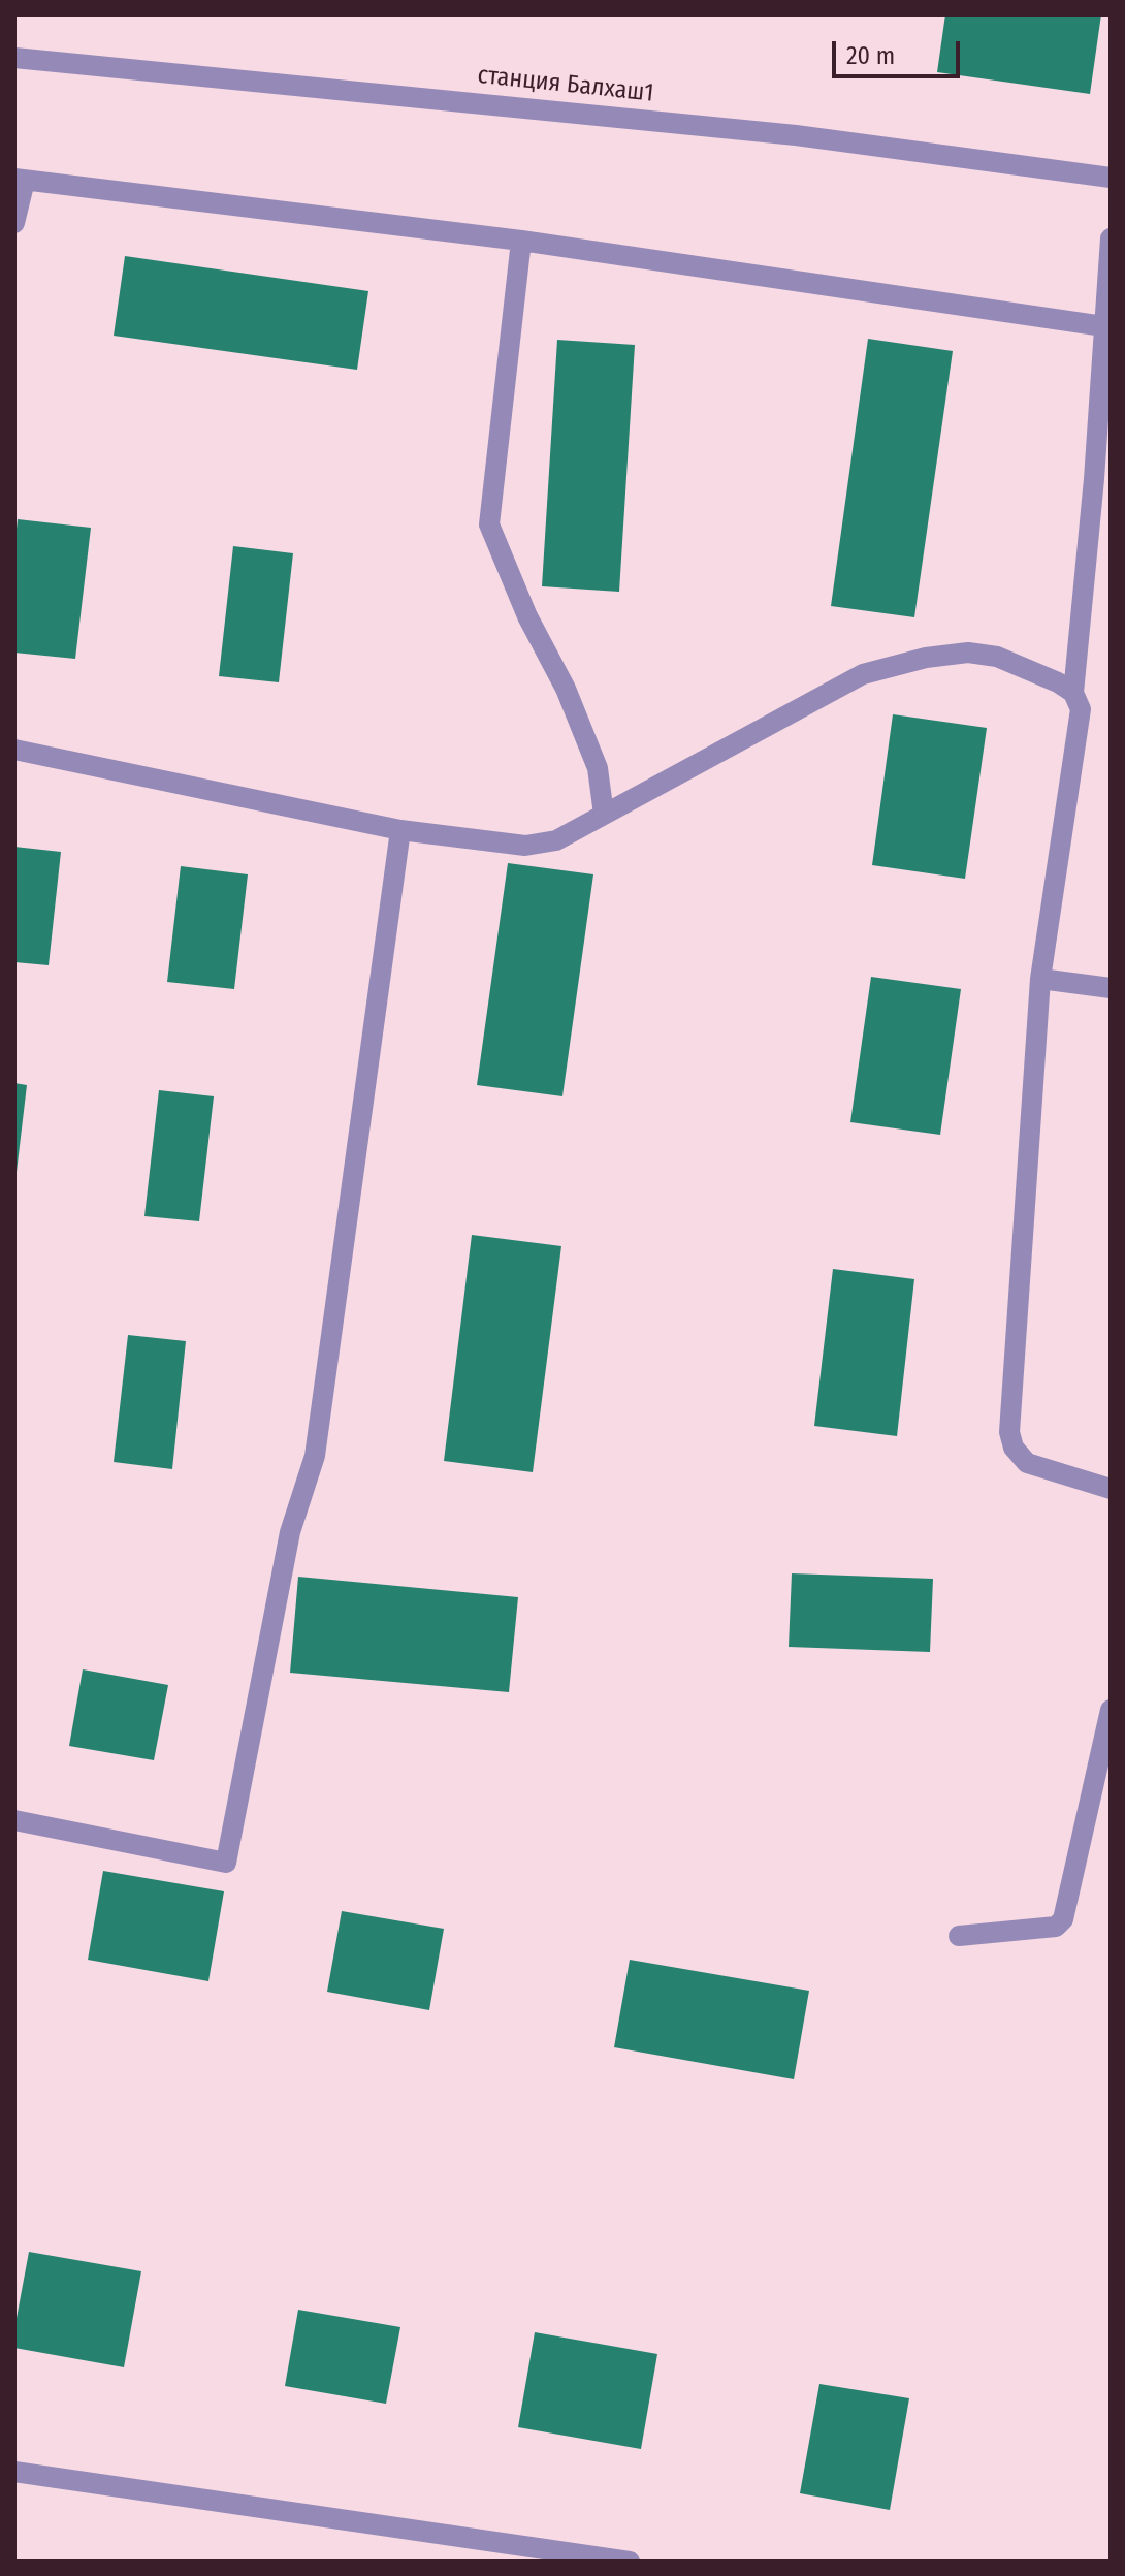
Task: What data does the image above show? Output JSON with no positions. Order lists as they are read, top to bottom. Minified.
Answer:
{"streets":{"lane":["станция Балхаш1"]},"scale_bar":"20 m"}
